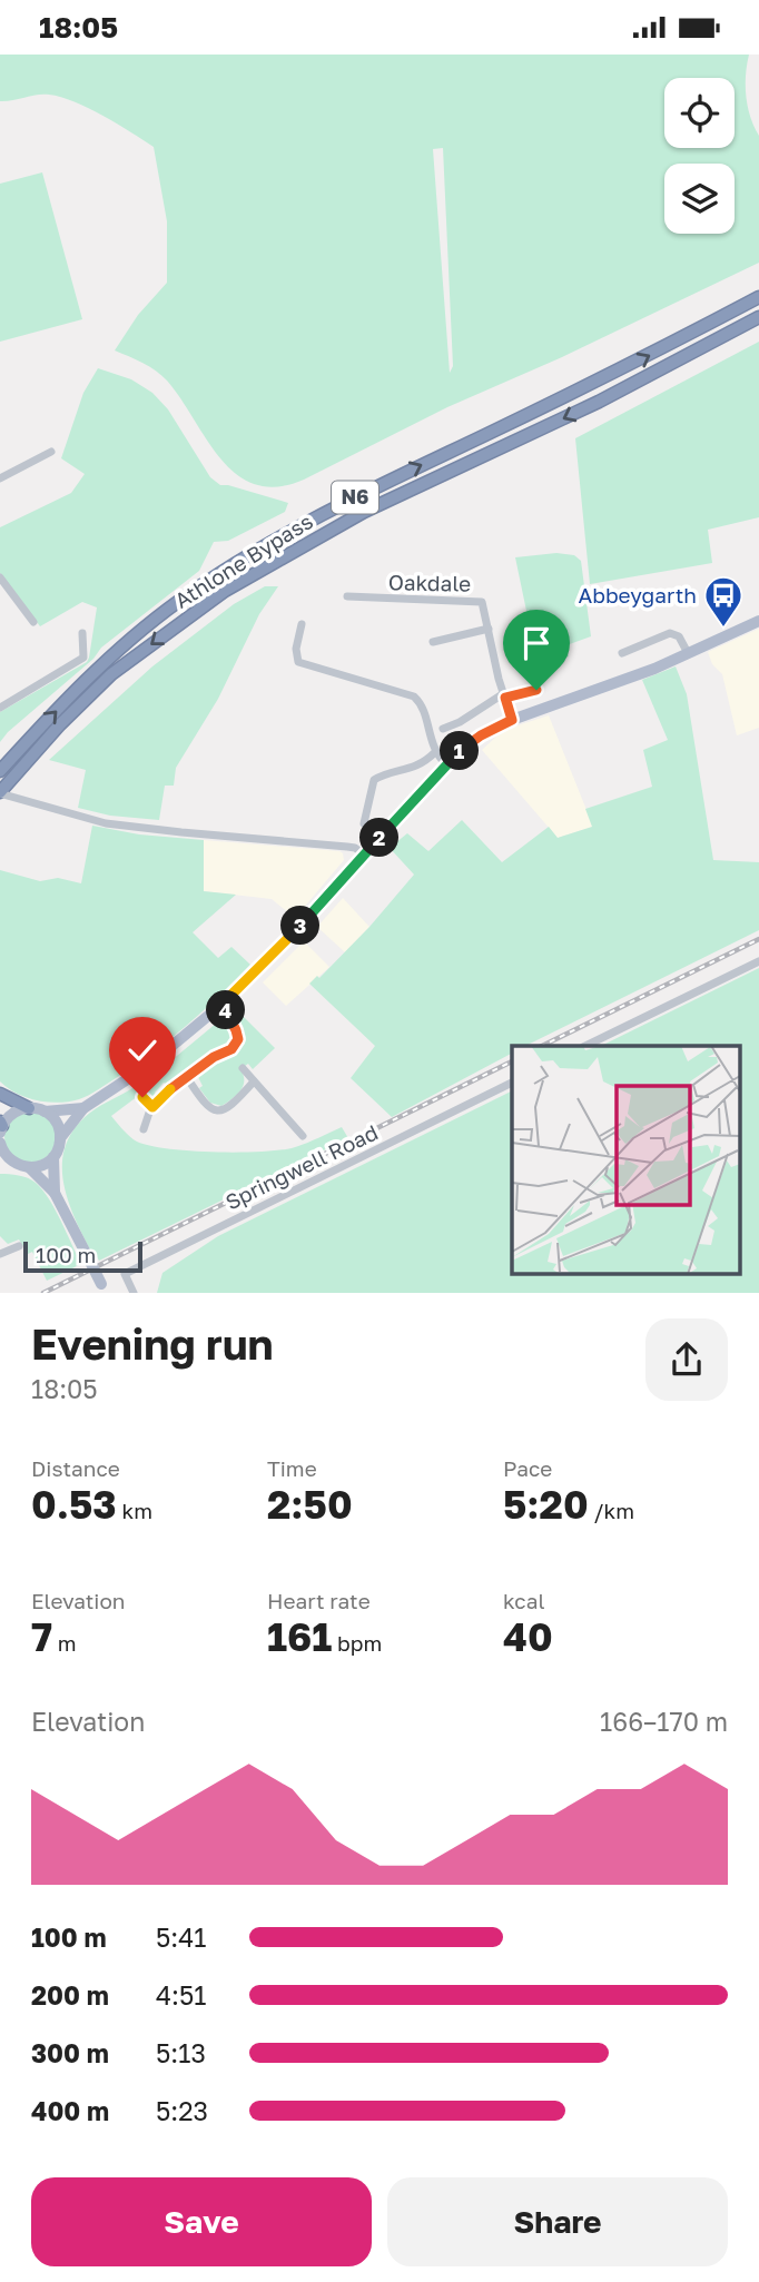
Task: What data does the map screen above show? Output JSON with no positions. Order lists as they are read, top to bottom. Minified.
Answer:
{"streets":{"highway":["N6","Athlone Bypass"],"street":["Oakdale","Springwell Road"]},"places":{"bus stop":["Abbeygarth"]},"scale_bar":"100 m","page":{"status":"18:05","pins":["1","2","3","4"],"scale":"100 m","heading":["Evening run","18:05"],"stats":[["Distance","0.53 km"],["Time","2:50"],["Pace","5:20 /km"],["Elevation","7 m"],["Heart rate","161 bpm"],["kcal","40"]],"chart":["Elevation","166–170 m"],"list":[{"name":"100 m","note":"5:41"},{"name":"200 m","note":"4:51"},{"name":"300 m","note":"5:13"},{"name":"400 m","note":"5:23"}],"buttons":["Save","Share"]}}
